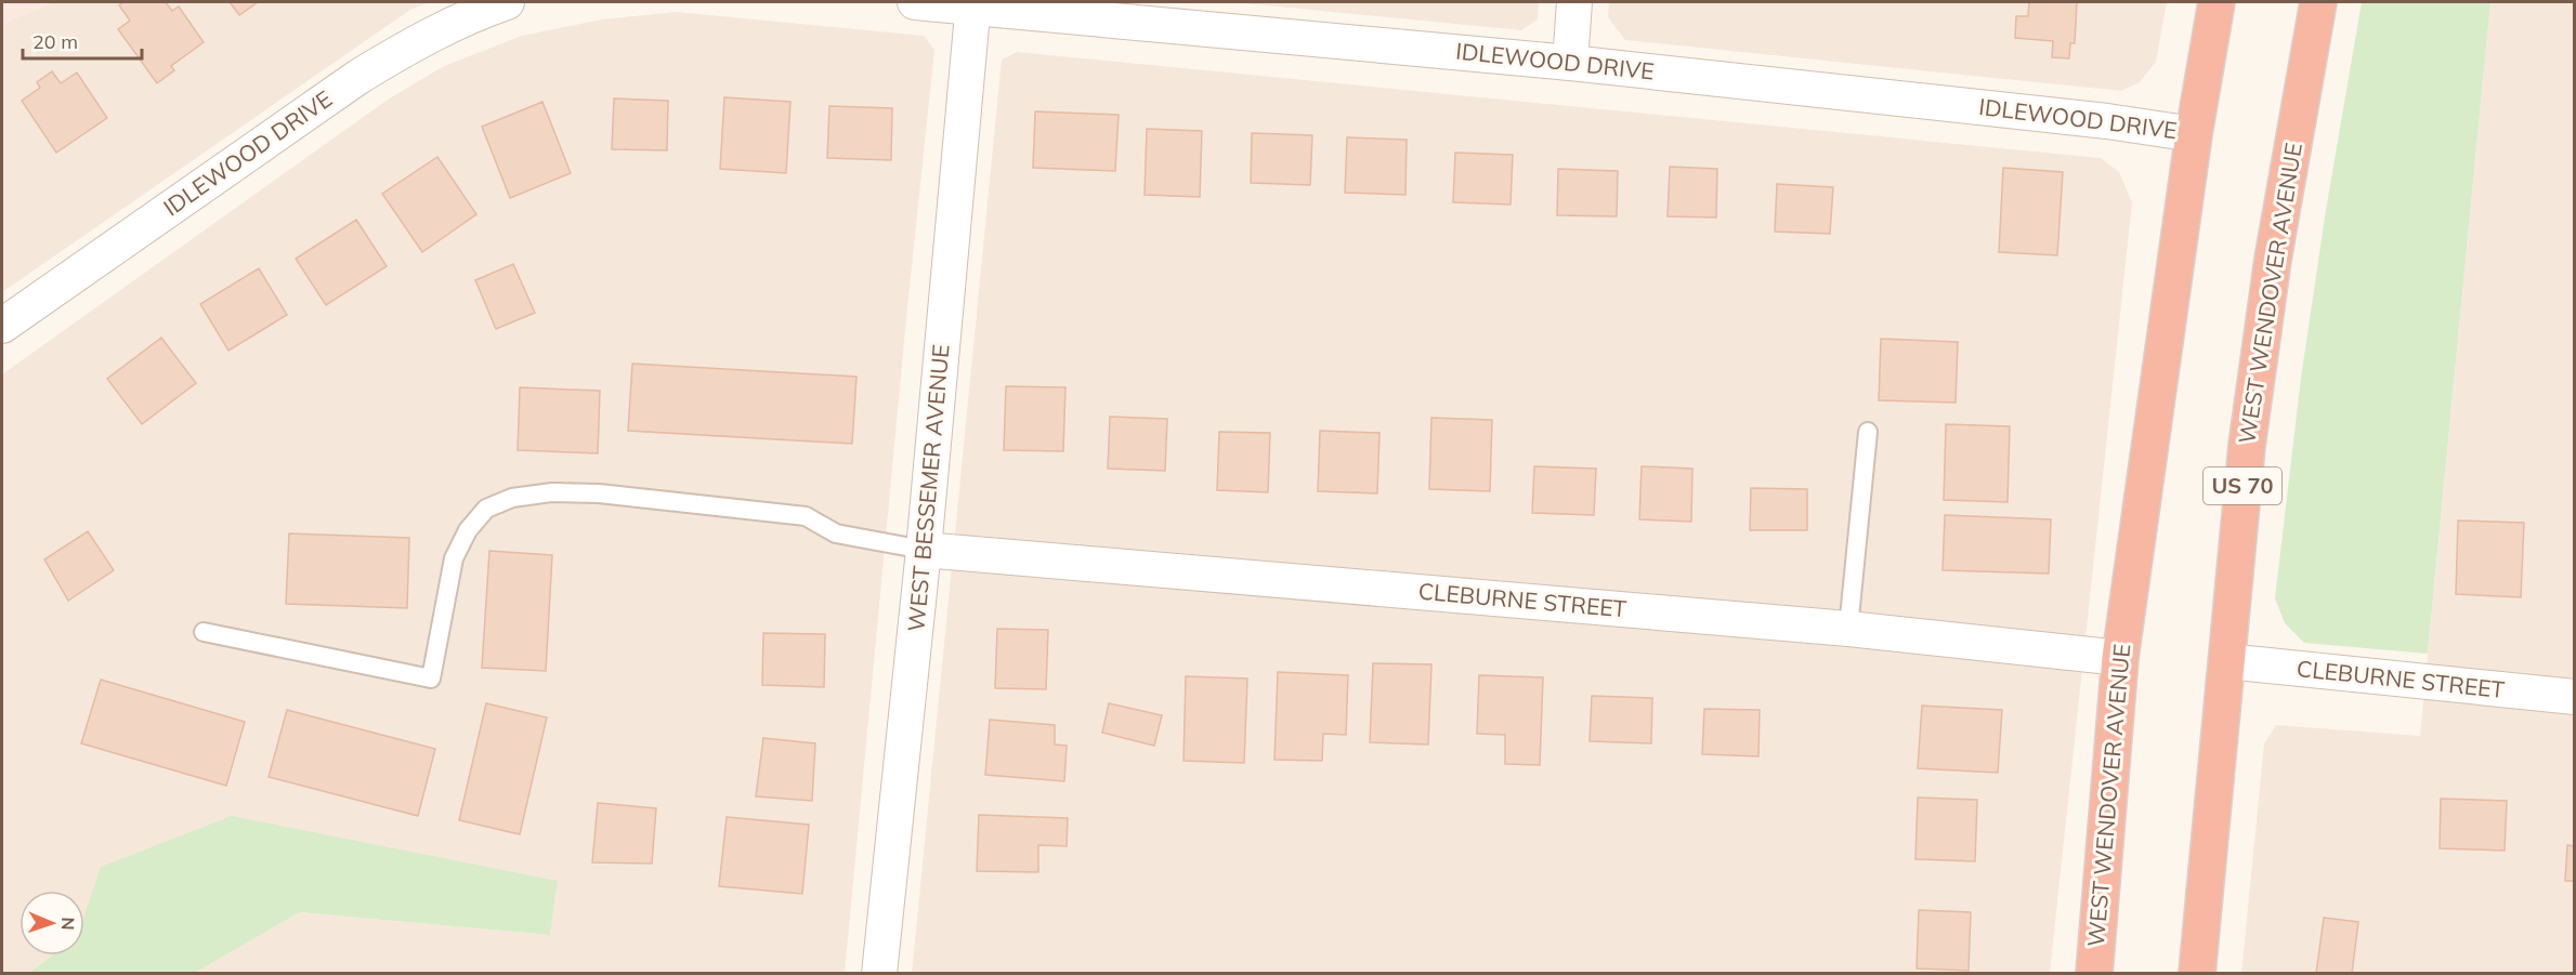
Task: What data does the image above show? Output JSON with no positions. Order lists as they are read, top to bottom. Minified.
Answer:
{"streets":{"highway":["WEST WENDOVER AVENUE","US 70"],"street":["IDLEWOOD DRIVE","WEST BESSEMER AVENUE","CLEBURNE STREET"]},"crossings":[["IDLEWOOD DRIVE","WEST WENDOVER AVENUE"],["IDLEWOOD DRIVE","WEST BESSEMER AVENUE"],["WEST WENDOVER AVENUE","CLEBURNE STREET"],["WEST BESSEMER AVENUE","CLEBURNE STREET"]],"scale_bar":"20 m","north":"right"}
